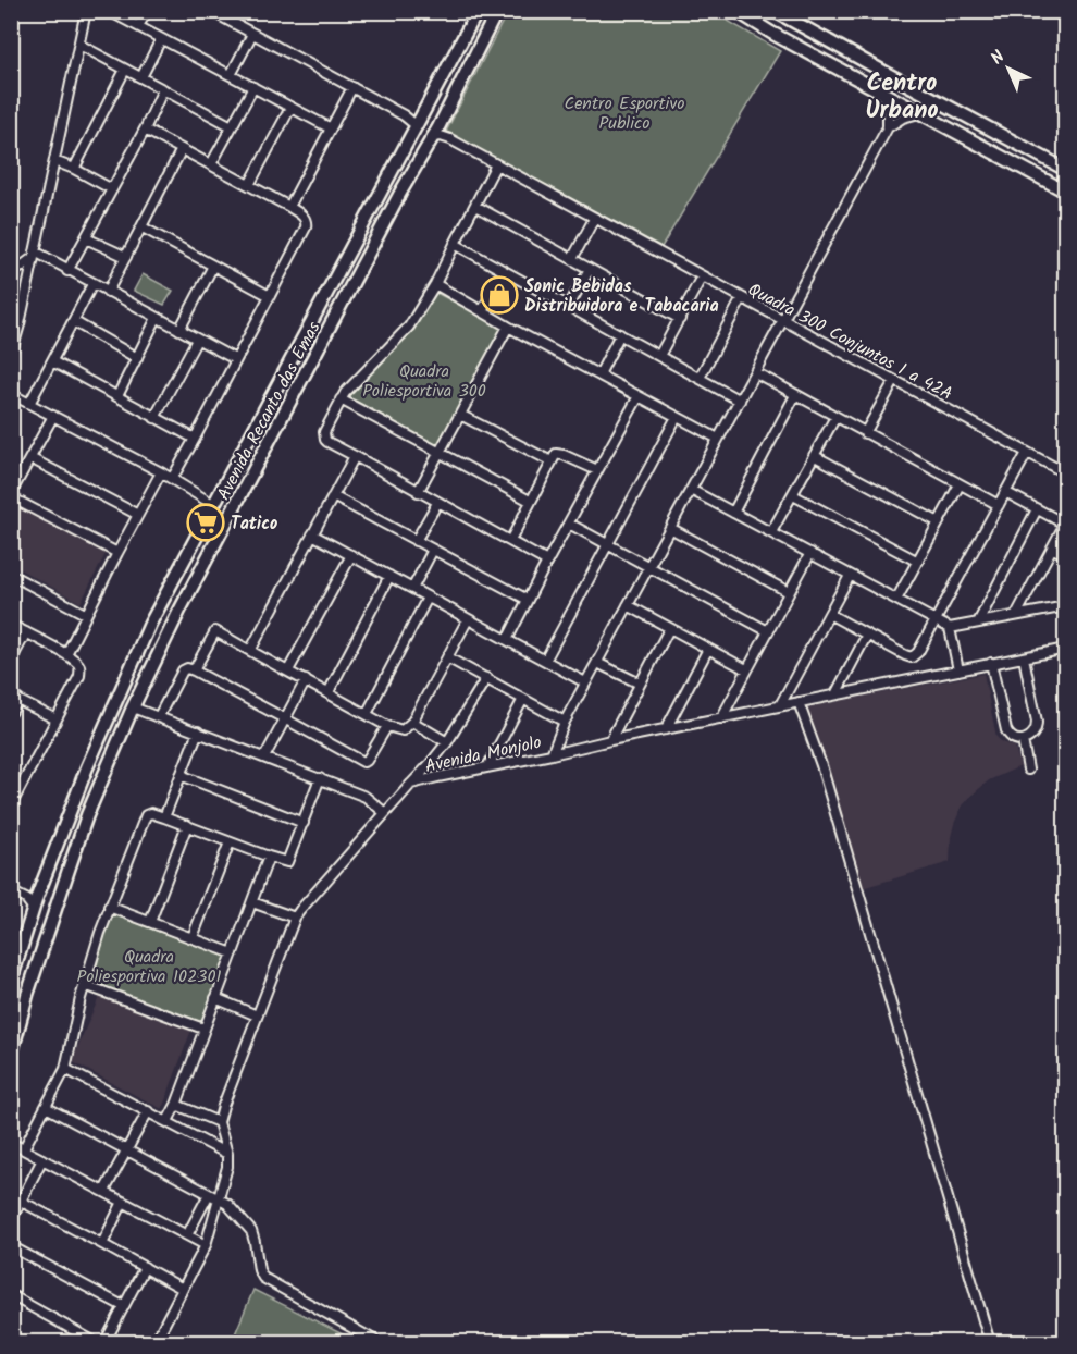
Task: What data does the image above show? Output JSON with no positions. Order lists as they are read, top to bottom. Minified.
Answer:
{"streets":{"main road":["Avenida Recanto das Emas"],"street":["Quadra 300 Conjuntos 1 a 42A","Avenida Monjolo"]},"crossings":[["Quadra 300 Conjuntos 1 a 42A","Avenida Recanto das Emas"]],"districts":["Centro Urbano"],"parks":["Centro Esportivo Publico","Quadra Poliesportiva 300","Quadra Poliesportiva 102301"],"places":{"shop":["Sonic Bebidas Distribuidora e Tabacaria"],"supermarket":["Tatico"]},"north":"top left"}
